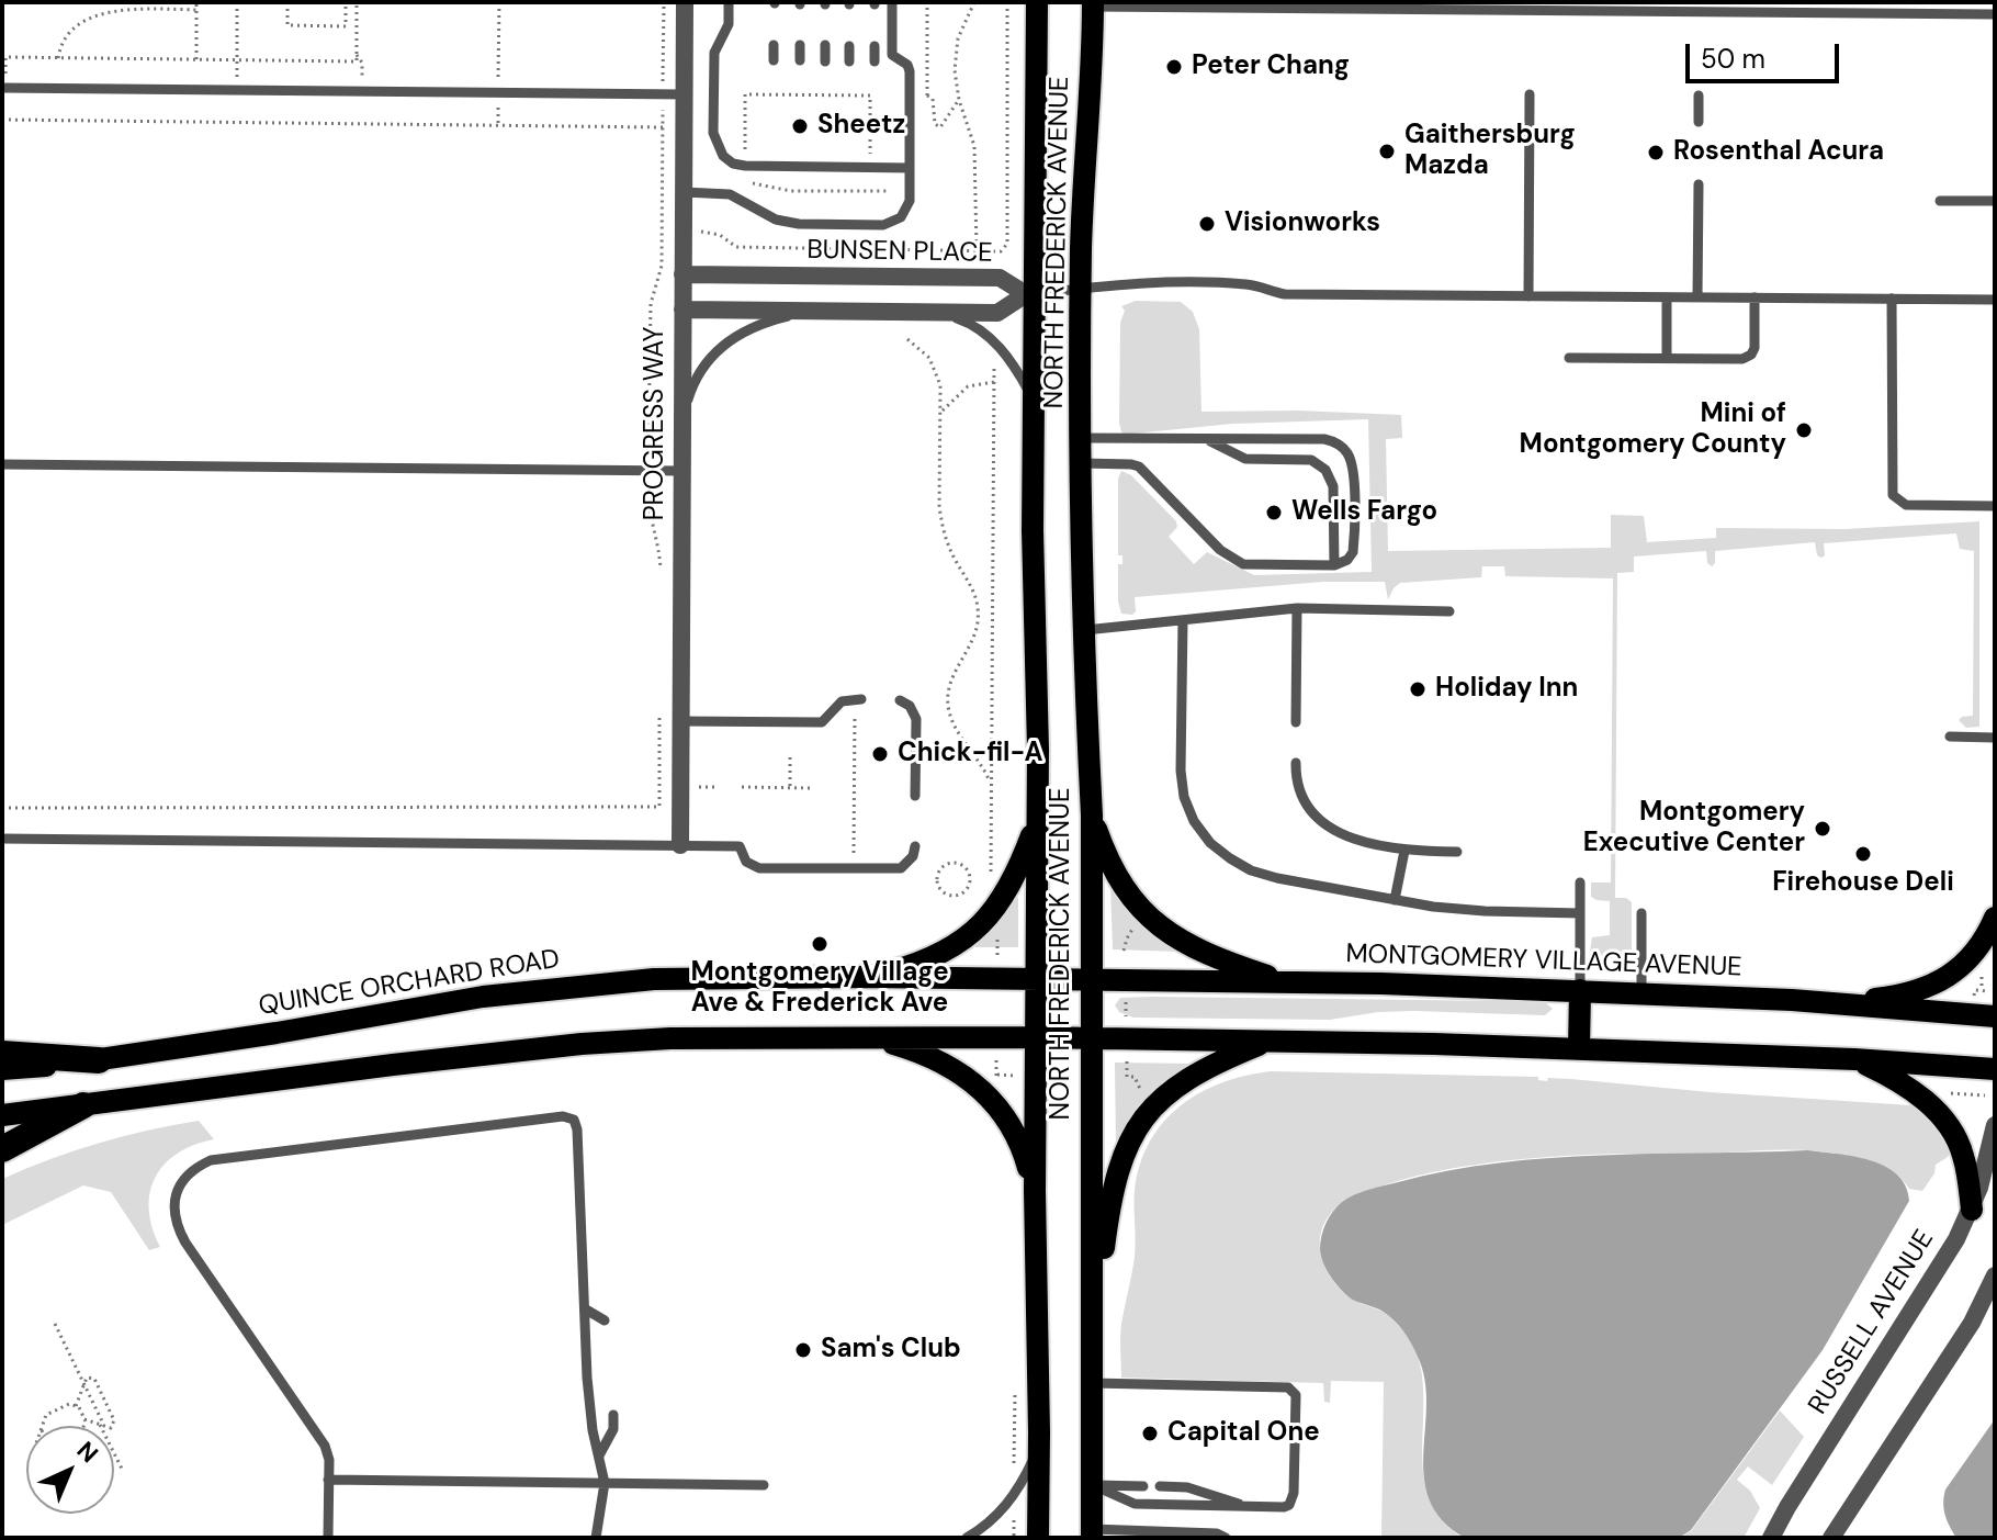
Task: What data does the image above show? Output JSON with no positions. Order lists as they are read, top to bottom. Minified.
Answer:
{"streets":{"main road":["NORTH FREDERICK AVENUE","MONTGOMERY VILLAGE AVENUE","QUINCE ORCHARD ROAD"],"street":["BUNSEN PLACE","PROGRESS WAY","RUSSELL AVENUE"]},"crossings":[["NORTH FREDERICK AVENUE","BUNSEN PLACE"],["NORTH FREDERICK AVENUE","MONTGOMERY VILLAGE AVENUE"],["NORTH FREDERICK AVENUE","QUINCE ORCHARD ROAD"],["BUNSEN PLACE","PROGRESS WAY"],["MONTGOMERY VILLAGE AVENUE","QUINCE ORCHARD ROAD"]],"places":["Peter Chang","Sheetz","Gaithersburg Mazda","Rosenthal Acura","Visionworks","Mini of Montgomery County","Wells Fargo","Holiday Inn","Chick-fil-A","Montgomery Executive Center","Firehouse Deli","Montgomery Village Ave & Frederick Ave","Sam's Club","Capital One"],"scale_bar":"50 m","north":"top right"}
